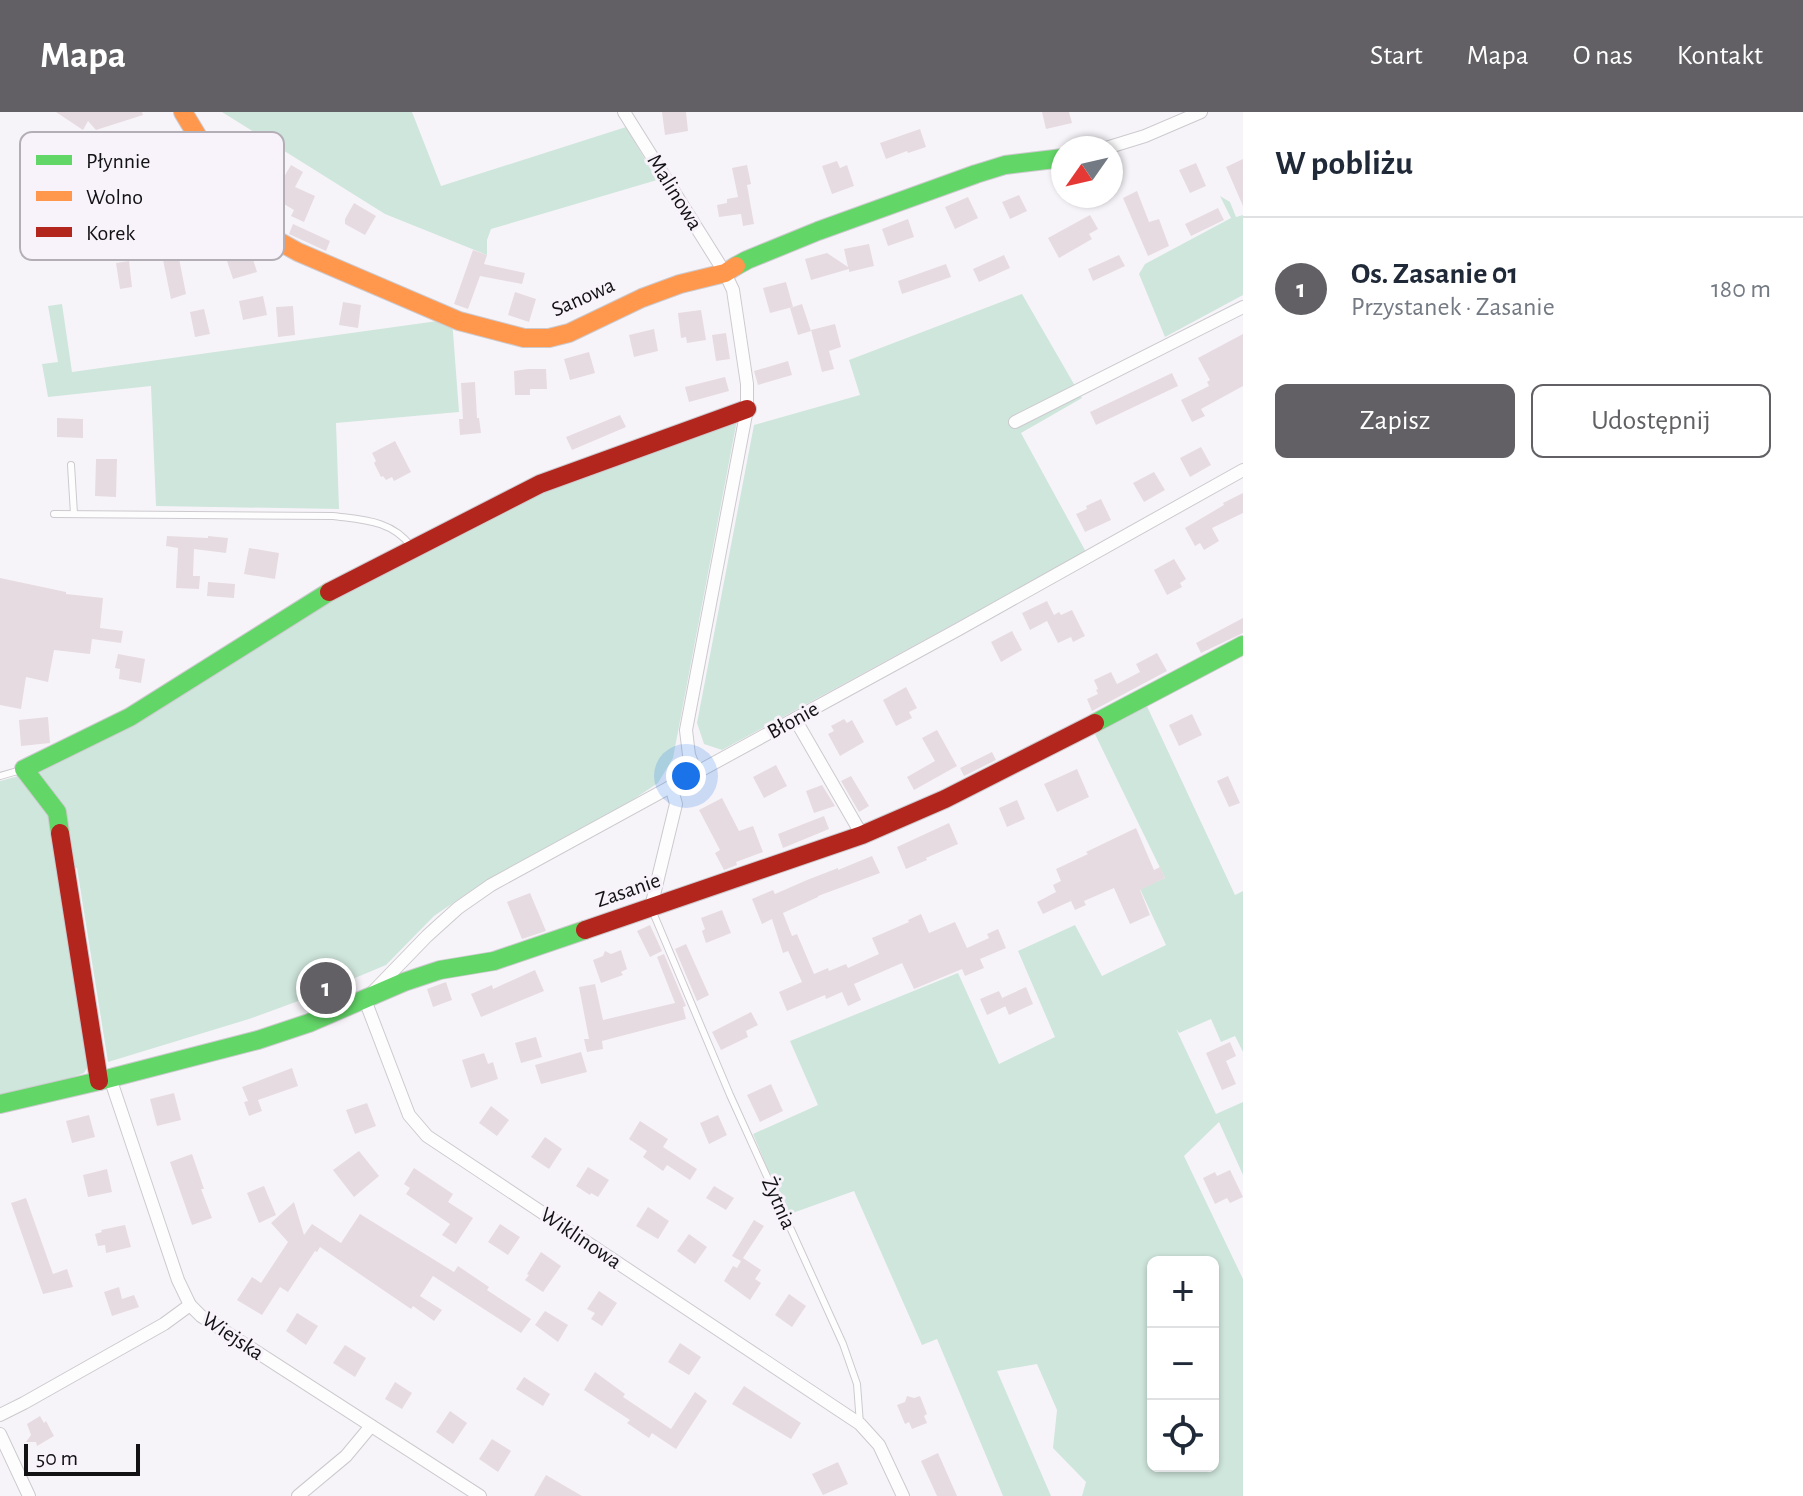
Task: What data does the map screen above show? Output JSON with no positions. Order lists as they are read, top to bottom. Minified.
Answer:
{"streets":{"street":["Malinowa","Sanowa","Błonie","Zasanie","Wiklinowa","Wiejska"],"lane":["Żytnia"]},"crossings":[["Malinowa","Sanowa"],["Malinowa","Błonie"],["Błonie","Zasanie"],["Błonie","Wiklinowa"],["Zasanie","Żytnia"],["Zasanie","Wiklinowa"],["Zasanie","Wiejska"],["Żytnia","Wiklinowa"]],"legend":["Płynnie","Wolno","Korek"],"scale_bar":"50 m","north":"bottom left","page":{"header":"Mapa","nav":["Start","Mapa","O nas","Kontakt"],"heading":"W pobliżu","list":[{"mark":"1","name":"Os. Zasanie 01","note":"Przystanek · Zasanie","value":"180 m"}],"buttons":["Zapisz","Udostępnij"],"pins":"1","map_buttons":["+","−"],"scale":"50 m"}}
